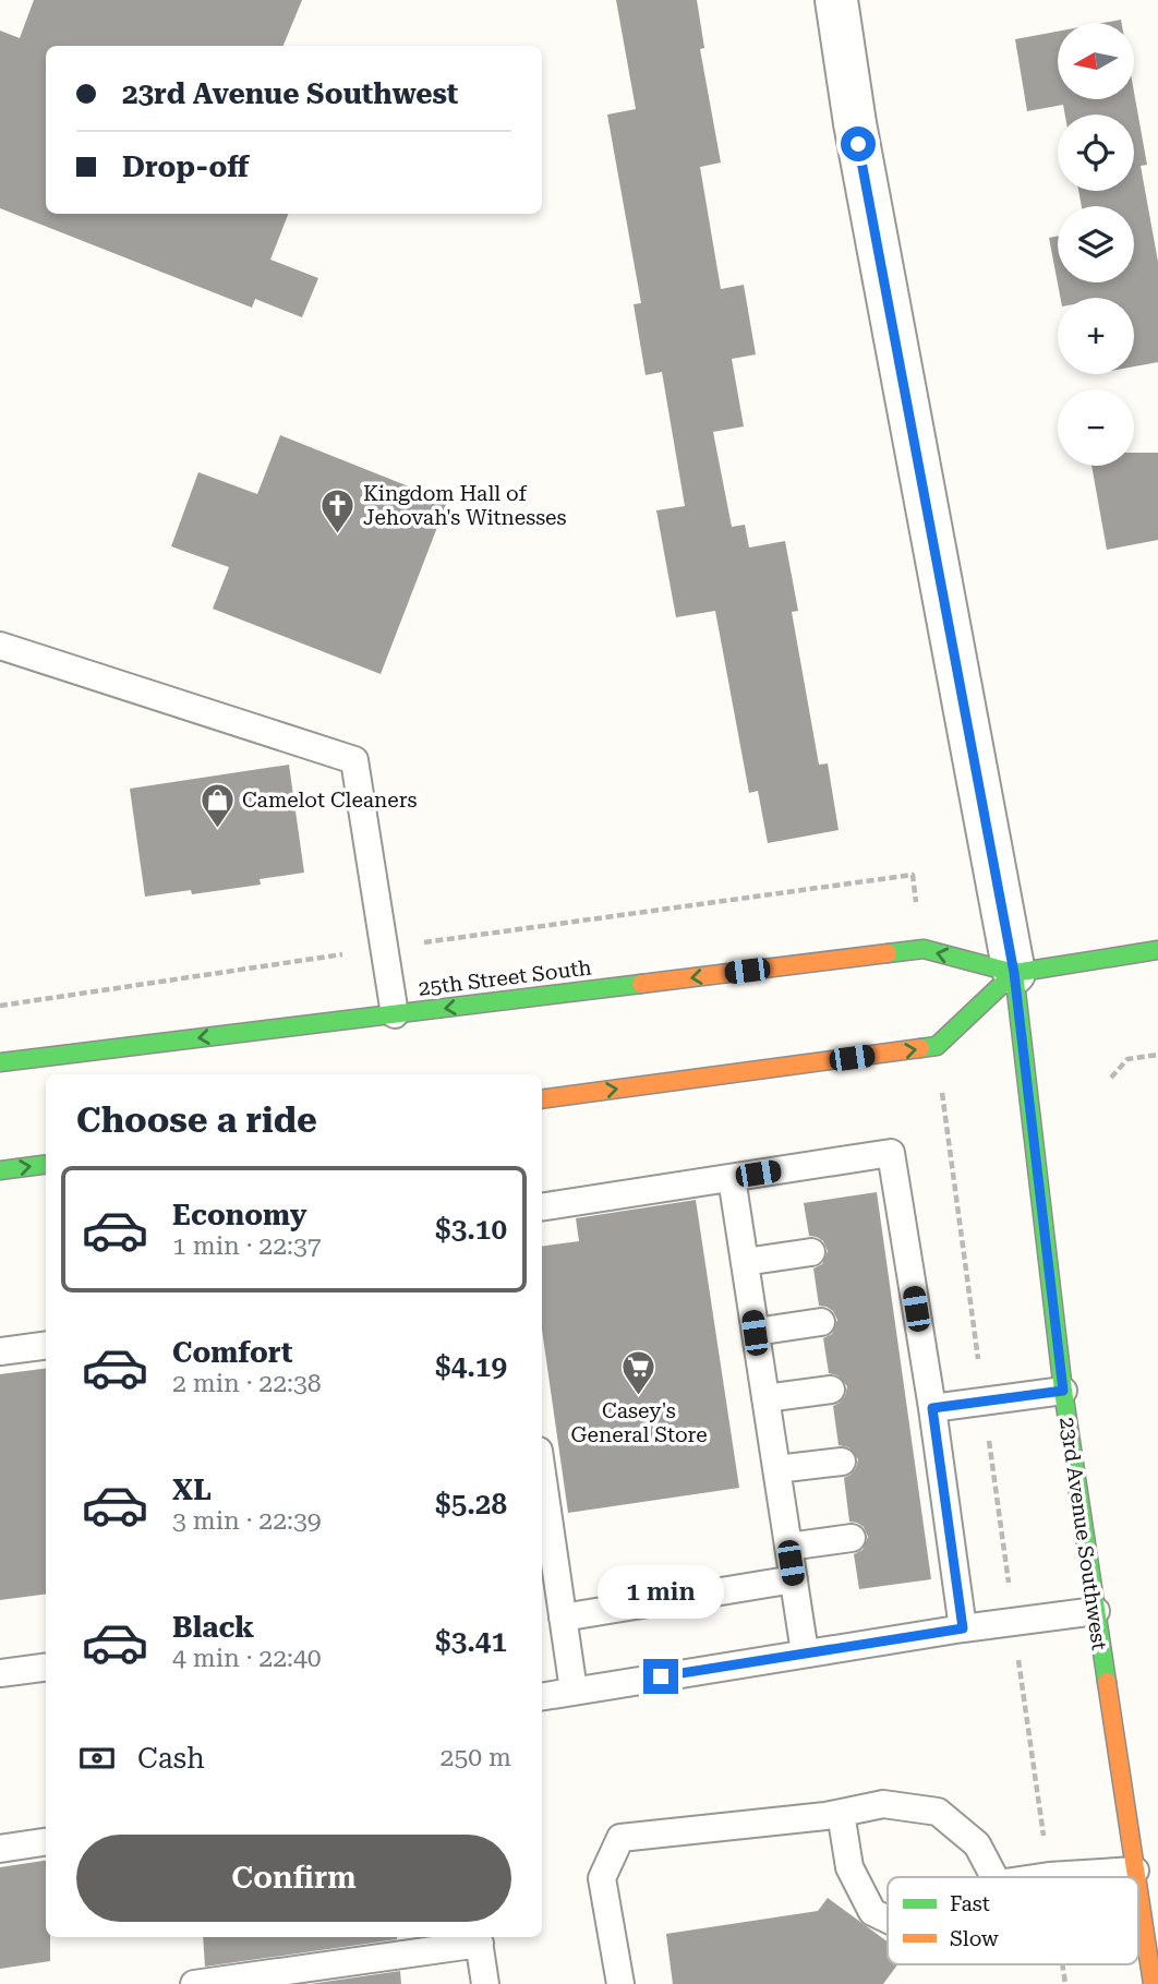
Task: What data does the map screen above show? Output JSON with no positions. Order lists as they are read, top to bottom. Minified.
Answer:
{"streets":{"main road":["25th Street South","23rd Avenue Southwest"]},"crossings":[["25th Street South","23rd Avenue Southwest"]],"places":{"church":["Kingdom Hall of Jehovah's Witnesses"],"shop":["Camelot Cleaners"],"supermarket":["Casey's General Store"]},"legend":["Fast","Slow"],"north":"left","page":{"map_buttons":["+","−"],"banner":["23rd Avenue Southwest","Drop-off"],"heading":"Choose a ride","list":[{"name":"Economy","note":"1 min · 22:37","value":"$3.10"},{"name":"Comfort","note":"2 min · 22:38","value":"$4.19"},{"name":"XL","note":"3 min · 22:39","value":"$5.28"},{"name":"Black","note":"4 min · 22:40","value":"$3.41"}],"bubble":"1 min","pay":["Cash","250 m"],"buttons":"Confirm"}}
